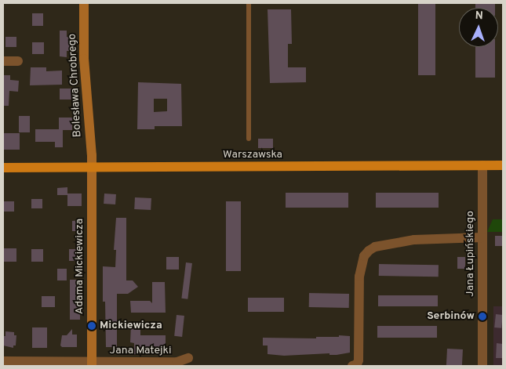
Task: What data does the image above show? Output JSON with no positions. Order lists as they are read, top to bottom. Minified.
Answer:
{"streets":{"main road":["Warszawska"],"street":["Bolesława Chrobrego","Jana Łupińskiego","Adama Mickiewicza","Jana Matejki"]},"crossings":[["Bolesława Chrobrego","Warszawska"],["Bolesława Chrobrego","Adama Mickiewicza"],["Warszawska","Jana Łupińskiego"],["Warszawska","Adama Mickiewicza"],["Adama Mickiewicza","Jana Matejki"]],"places":["Serbinów","Mickiewicza"],"north":"top"}
